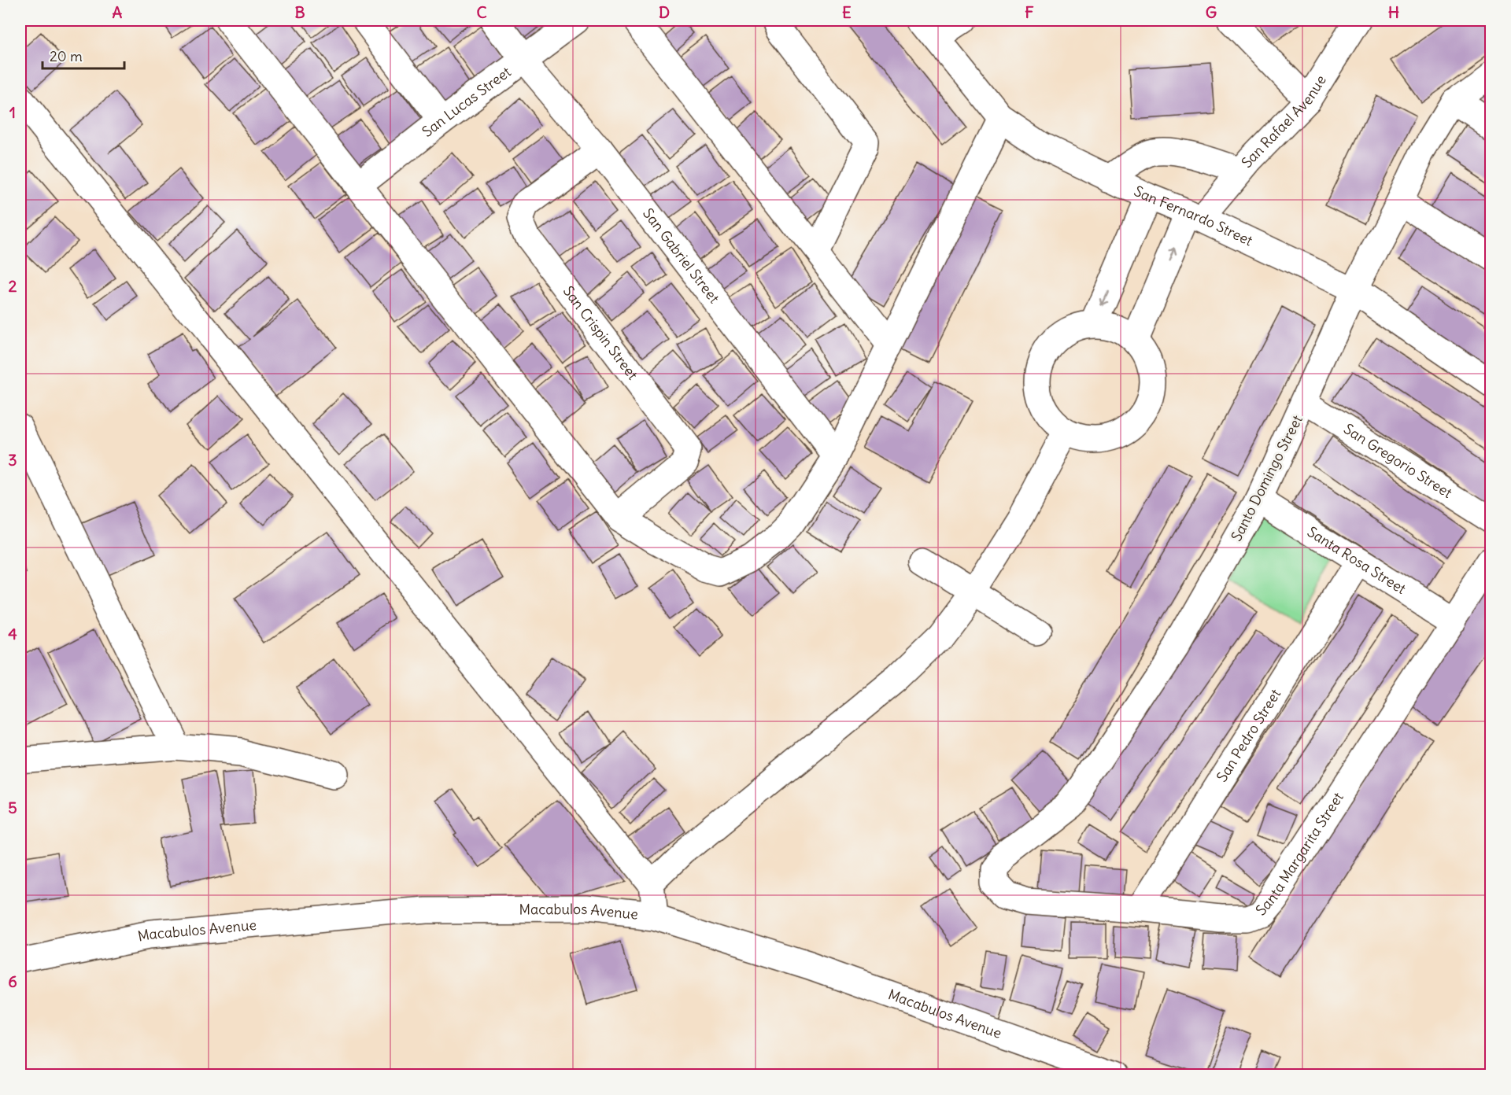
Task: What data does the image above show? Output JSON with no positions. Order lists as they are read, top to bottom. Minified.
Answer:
{"streets":{"street":["San Lucas Street","San Rafael Avenue","San Fernardo Street","San Gabriel Street","San Crispin Street","San Gregorio Street","Santo Domingo Street","Santa Rosa Street","San Pedro Street","Santa Margarita Street","Macabulos Avenue"]},"crossings":[["San Lucas Street","San Gabriel Street"],["San Rafael Avenue","San Fernardo Street"],["San Fernardo Street","Santo Domingo Street"],["San Gabriel Street","San Crispin Street"],["San Gregorio Street","Santo Domingo Street"],["Santo Domingo Street","Santa Rosa Street"],["Santo Domingo Street","Santa Margarita Street"],["Santa Rosa Street","San Pedro Street"],["Santa Rosa Street","Santa Margarita Street"],["San Pedro Street","Santa Margarita Street"]],"scale_bar":"20 m","grid":{"columns":["A","B","C","D","E","F","G","H"],"rows":["1","2","3","4","5","6"]}}
